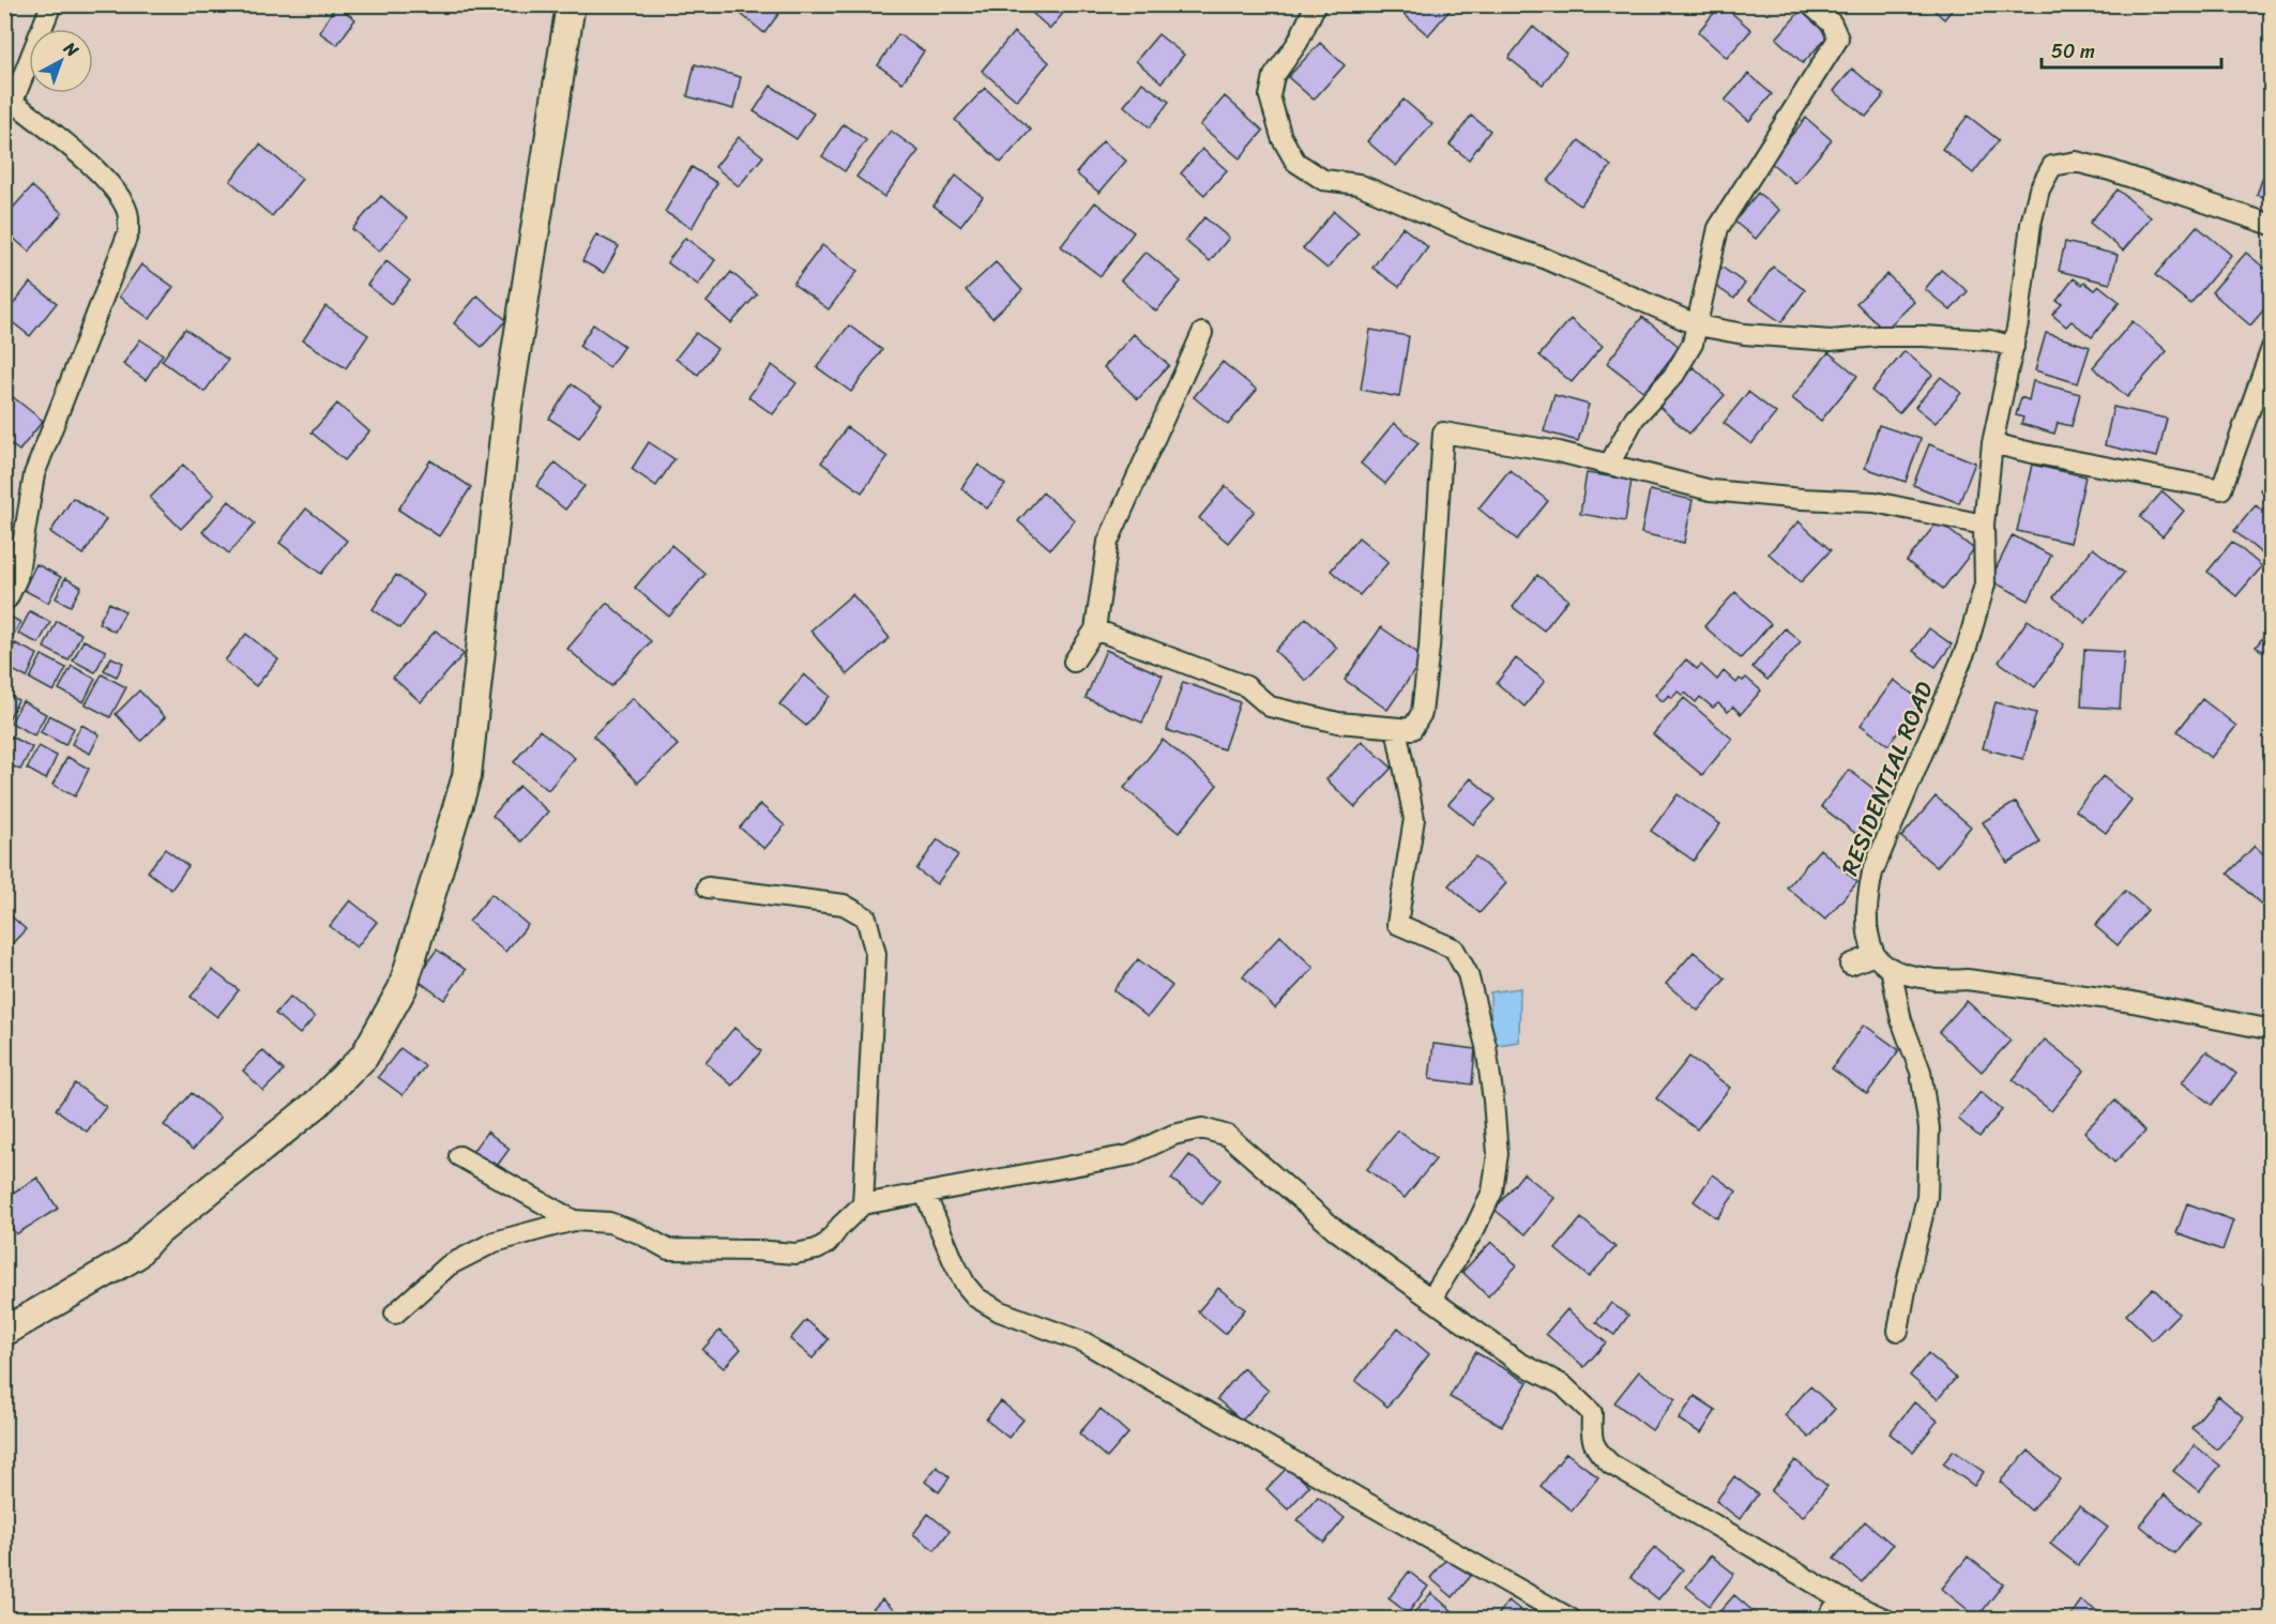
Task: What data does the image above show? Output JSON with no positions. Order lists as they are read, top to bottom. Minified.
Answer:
{"streets":{"street":["RESIDENTIAL ROAD"]},"scale_bar":"50 m","north":"top right"}
